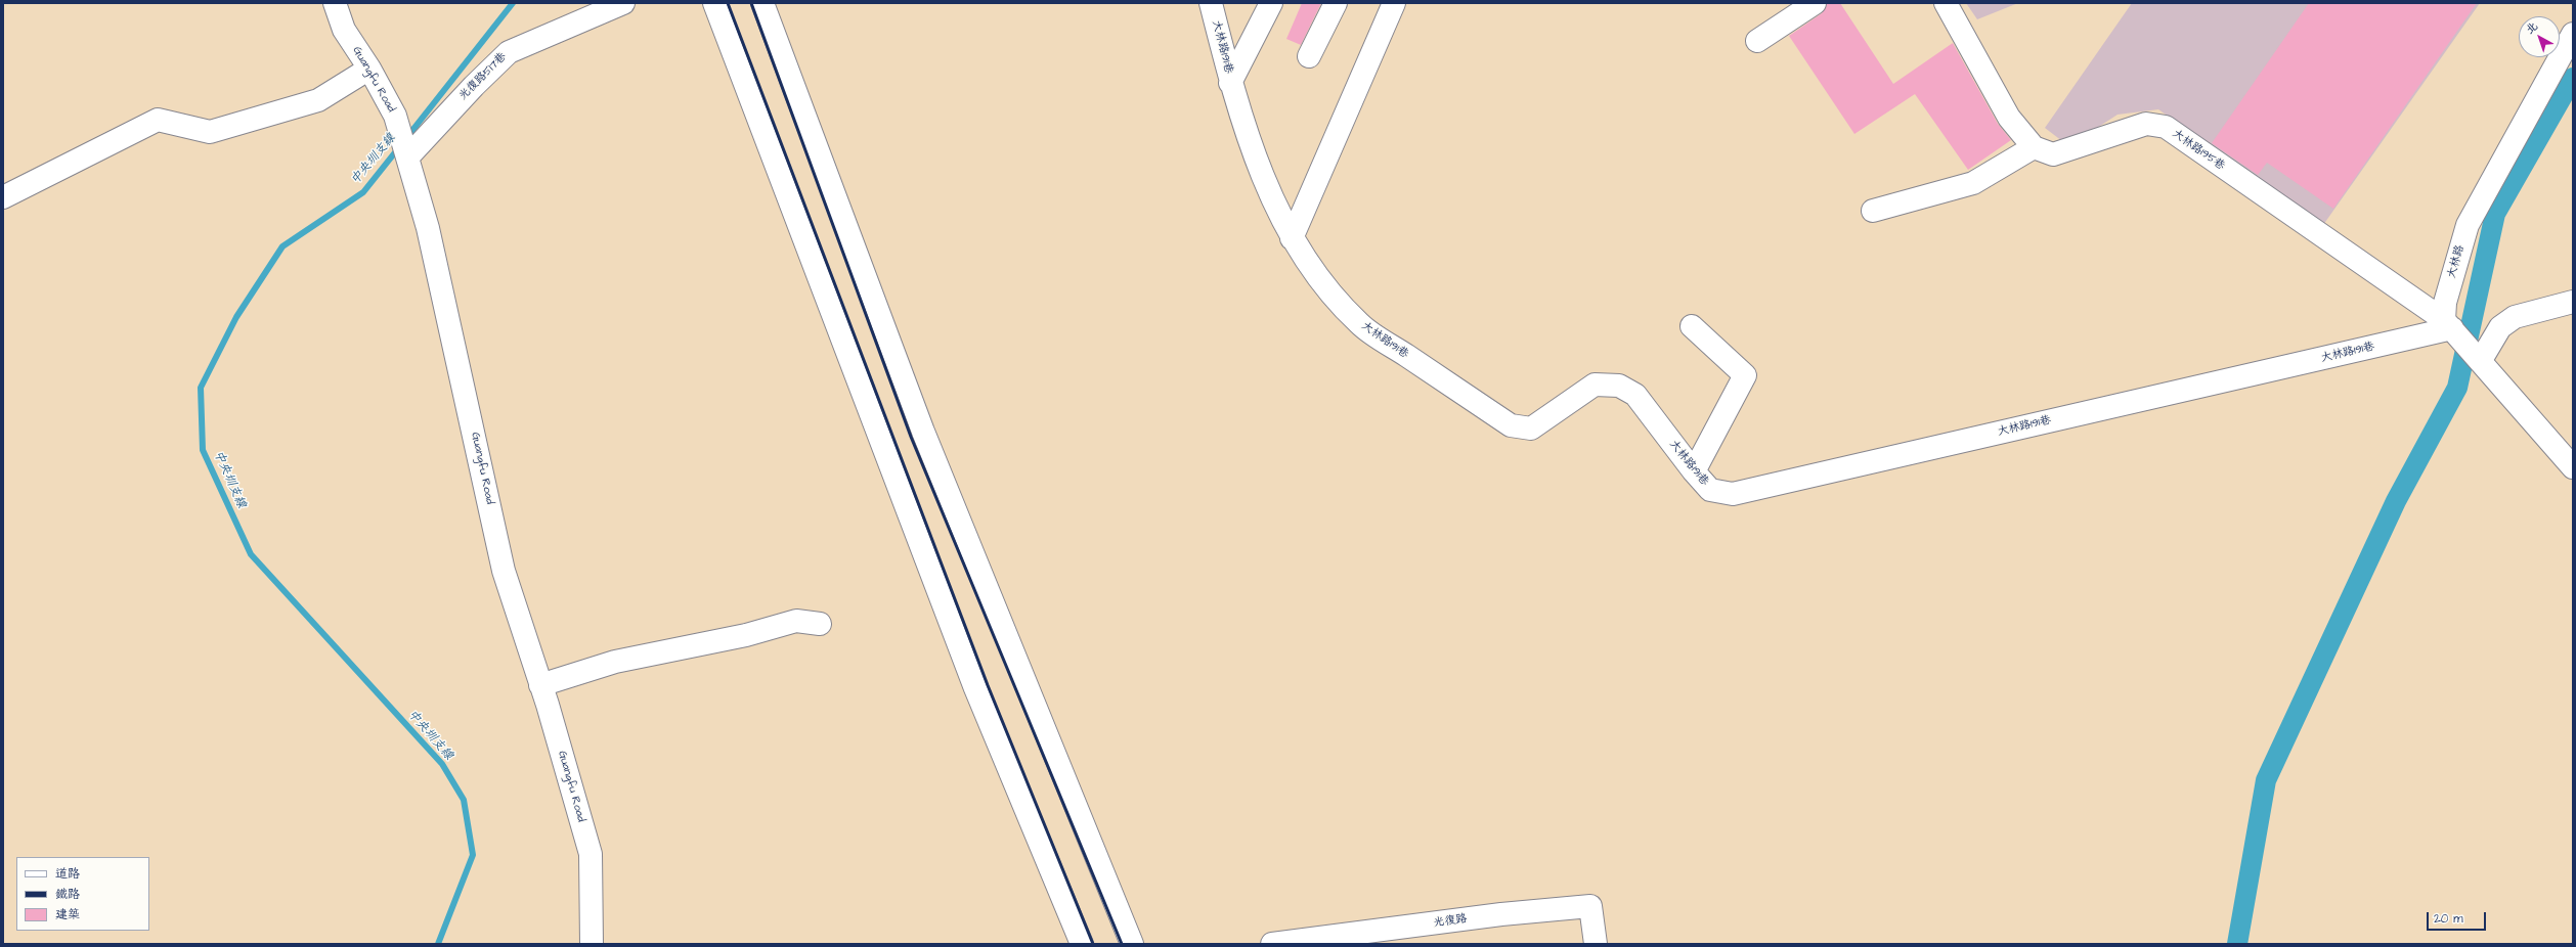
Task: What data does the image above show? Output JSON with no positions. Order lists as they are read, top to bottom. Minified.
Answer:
{"streets":{"street":["大林路191巷","光復路517巷","Guangfu Road","大林路195巷","大林路","光復路"]},"crossings":[["大林路191巷","大林路195巷"],["大林路191巷","大林路"],["光復路517巷","Guangfu Road"],["大林路195巷","大林路"]],"water":["中央圳支線"],"legend":["道路","鐵路","建築"],"scale_bar":"20 m","north":"top left"}
